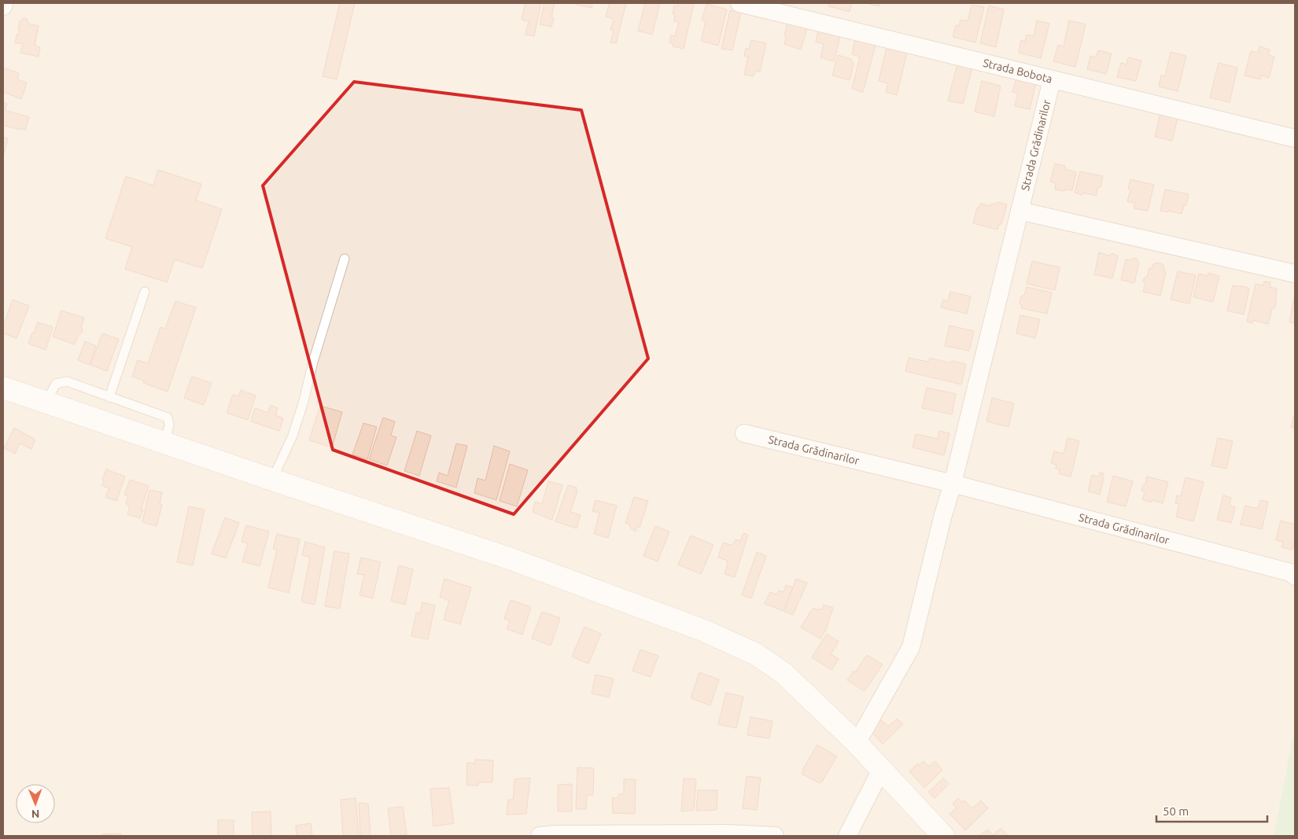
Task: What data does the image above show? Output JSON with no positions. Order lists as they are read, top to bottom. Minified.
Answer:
{"streets":{"street":["Strada Bobota","Strada Grădinarilor"]},"crossings":[["Strada Bobota","Strada Grădinarilor"]],"scale_bar":"50 m","north":"bottom"}
